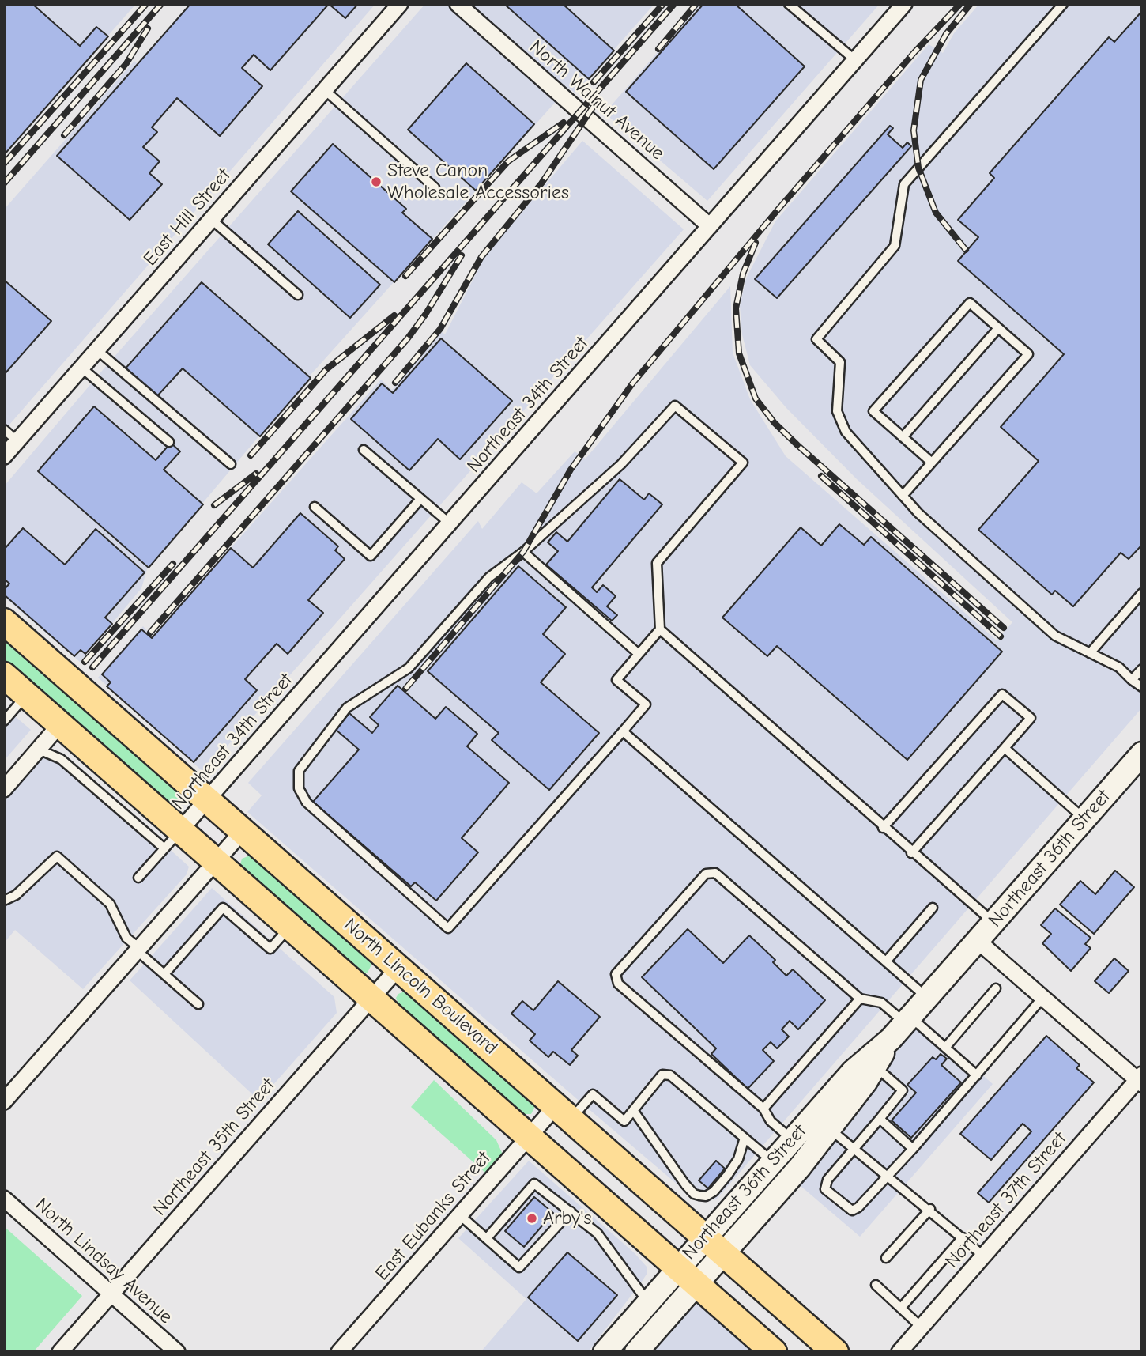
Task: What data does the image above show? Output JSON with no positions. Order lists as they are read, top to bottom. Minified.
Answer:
{"streets":{"main road":["Northeast 36th Street","North Lincoln Boulevard"],"street":["North Walnut Avenue","East Hill Street","Northeast 34th Street","Northeast 35th Street","Northeast 37th Street","East Eubanks Street","North Lindsay Avenue"]},"crossings":[["North Walnut Avenue","Northeast 34th Street"],["Northeast 34th Street","North Lincoln Boulevard"],["Northeast 36th Street","North Lincoln Boulevard"],["North Lincoln Boulevard","Northeast 35th Street"],["North Lincoln Boulevard","East Eubanks Street"],["Northeast 35th Street","North Lindsay Avenue"]],"places":["Steve Canon Wholesale Accessories","Arby's"]}
